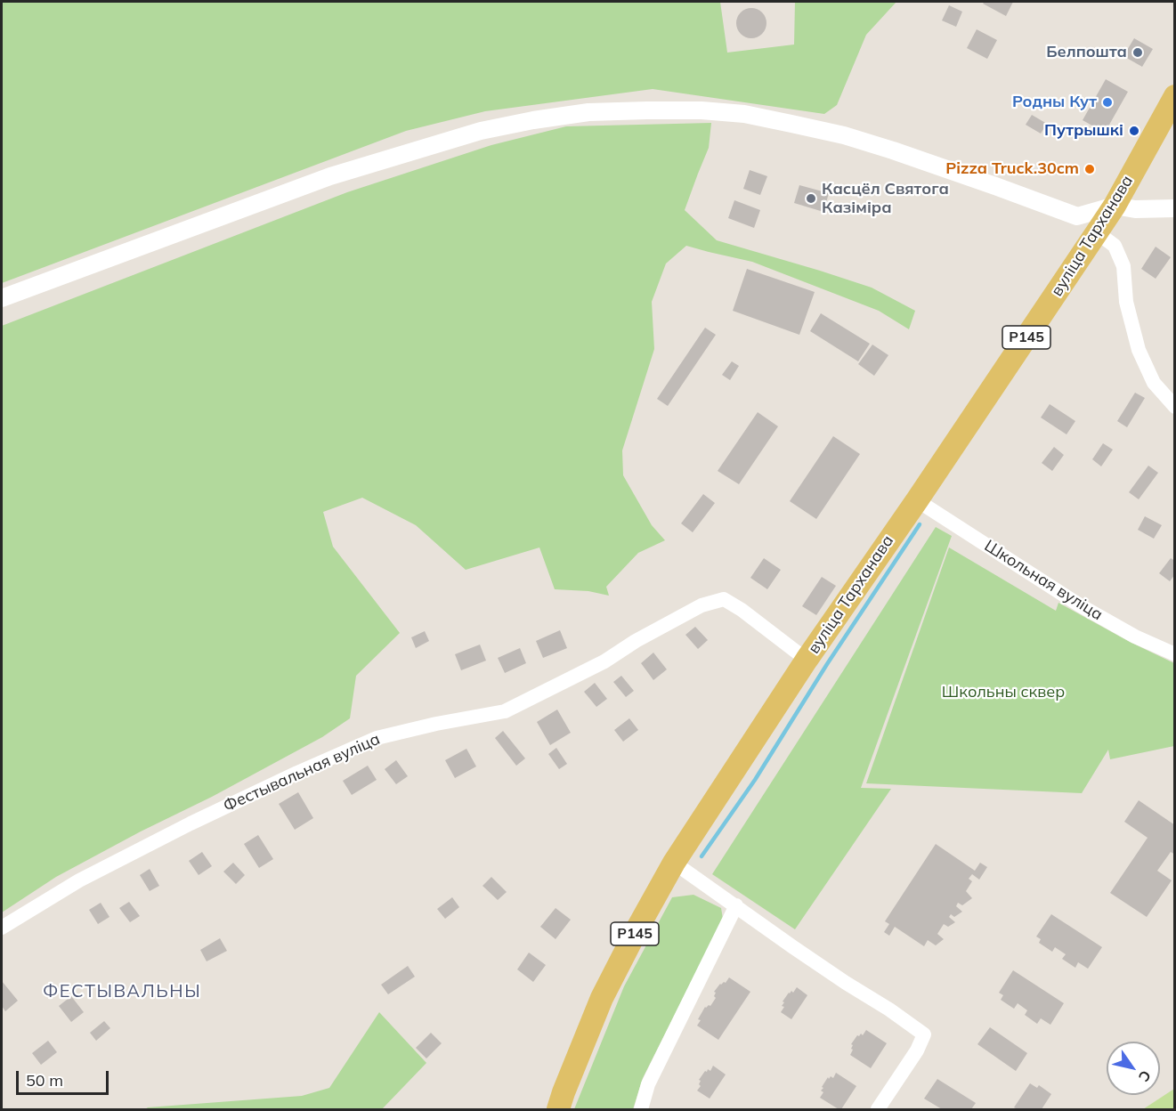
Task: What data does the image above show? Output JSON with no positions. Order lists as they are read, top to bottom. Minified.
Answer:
{"streets":{"main road":["вуліца Тарханава","Р145"],"street":["Школьная вуліца","Фестывальная вуліца"]},"crossings":[["вуліца Тарханава","Школьная вуліца"],["вуліца Тарханава","Фестывальная вуліца"]],"districts":["ФЕСТЫВАЛЬНЫ"],"parks":["Школьны сквер"],"places":["Белпошта","Родны Кут","Путрышкі","Pizza Truck.30cm","Касцёл Святога Казіміра"],"scale_bar":"50 m","north":"bottom right"}
